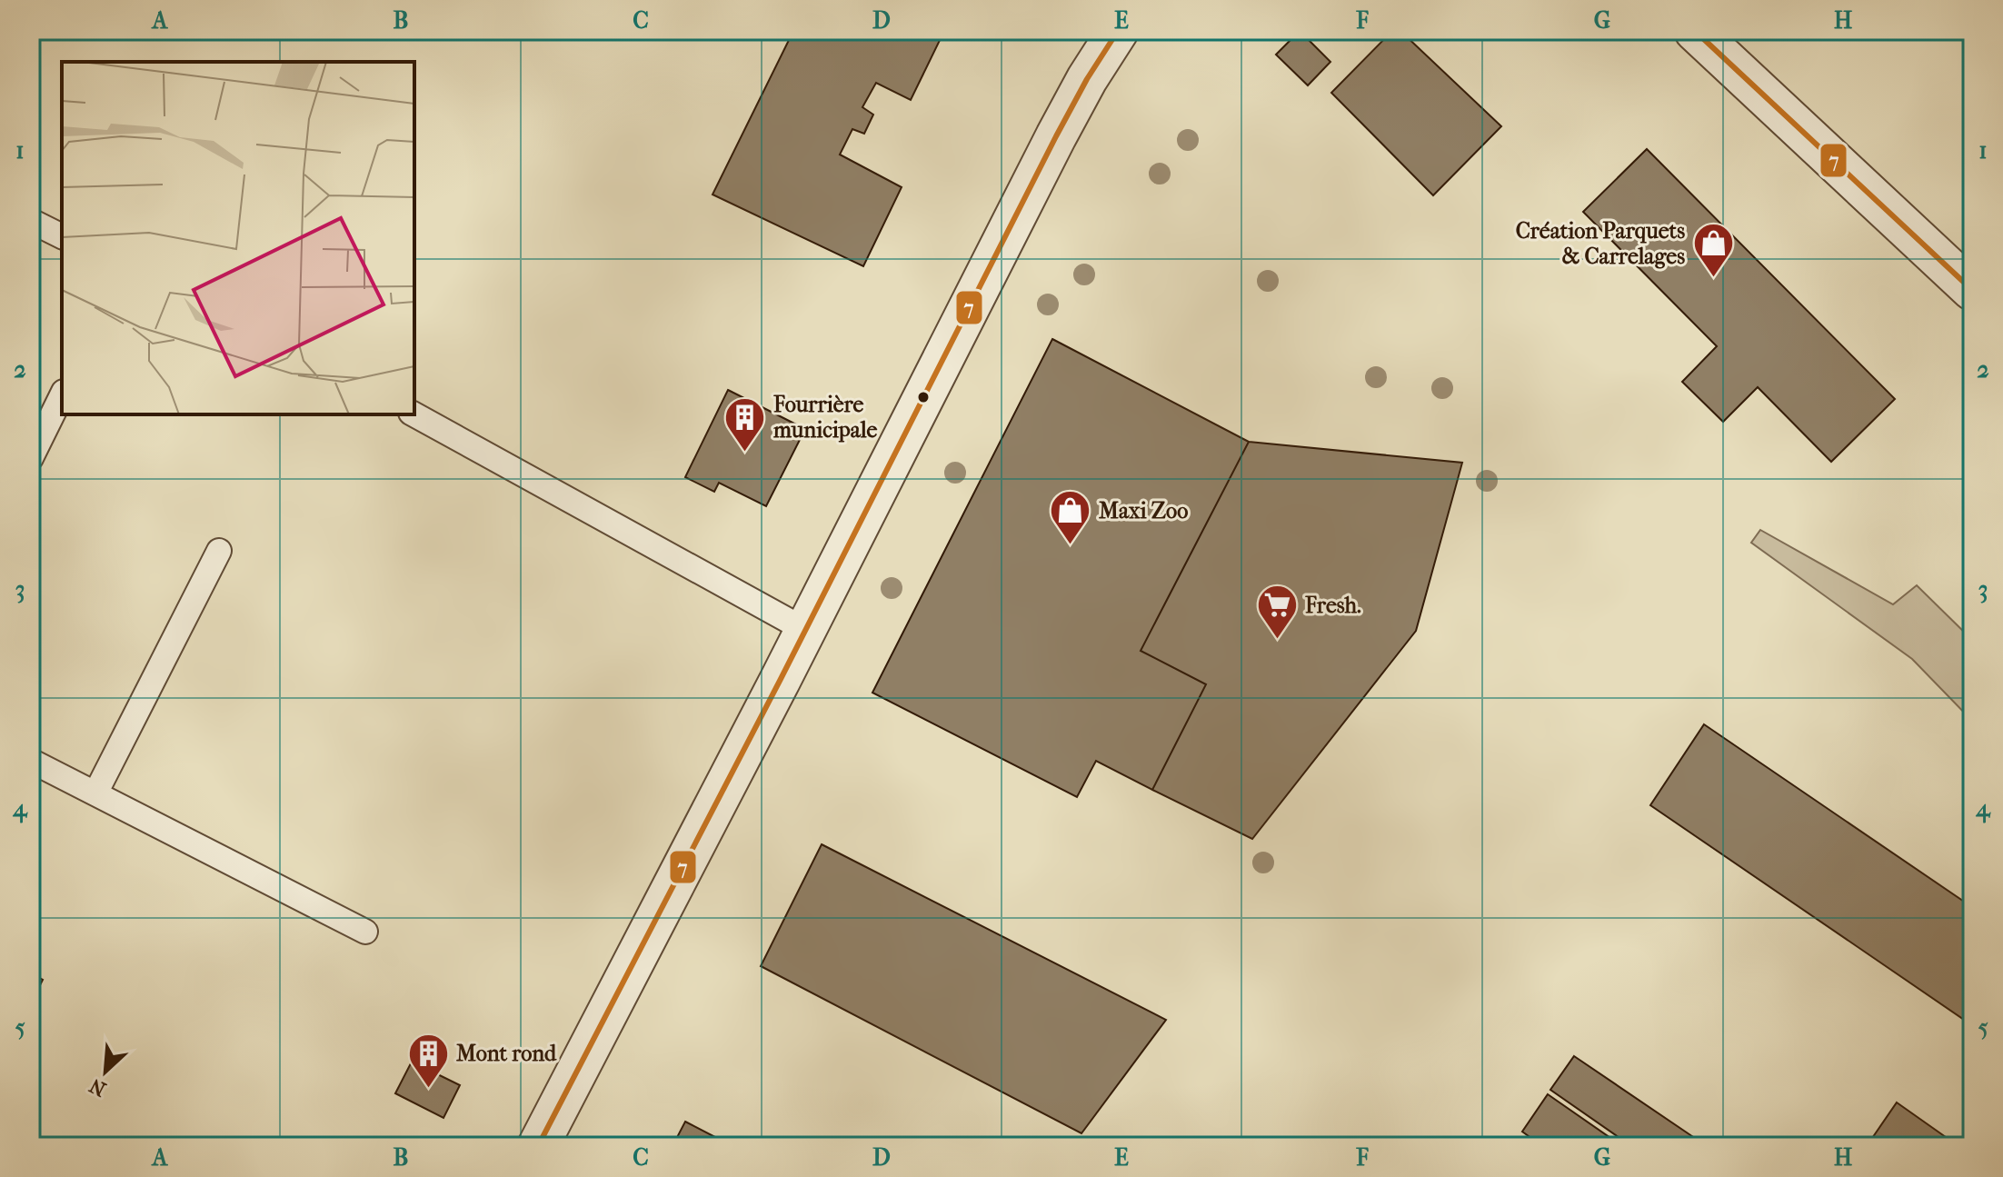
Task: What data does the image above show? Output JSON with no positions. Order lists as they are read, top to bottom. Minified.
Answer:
{"places":{"shop":["Création Parquets & Carrelages","Maxi Zoo"],"building":["Fourrière municipale","Mont rond"],"supermarket":["Fresh."]},"lines":["transit line 7"],"north":"bottom left","grid":{"columns":["A","B","C","D","E","F","G","H"],"rows":["1","2","3","4","5"]}}
